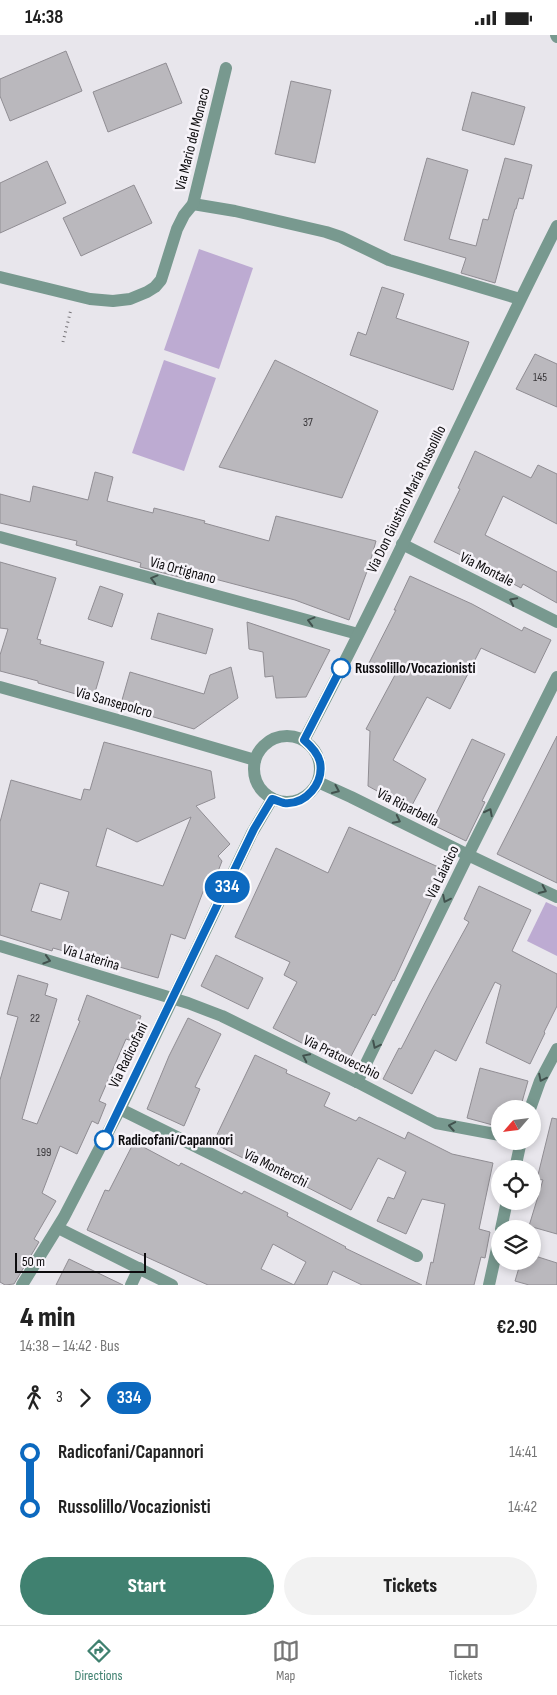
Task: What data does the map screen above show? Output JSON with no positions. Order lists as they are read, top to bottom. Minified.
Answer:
{"streets":{"street":["Via Mario del Monaco","Via Don Giustino Maria Russolillo","Via Montale","Via Ortignano","Via Sansepolcro","Via Riparbella","Via Laiatico","Via Laterina","Via Radicofani","Via Pratovecchio","Via Monterchi"]},"crossings":[["Via Don Giustino Maria Russolillo","Via Montale"],["Via Don Giustino Maria Russolillo","Via Ortignano"],["Via Don Giustino Maria Russolillo","Via Sansepolcro"],["Via Don Giustino Maria Russolillo","Via Riparbella"],["Via Don Giustino Maria Russolillo","Via Radicofani"],["Via Sansepolcro","Via Riparbella"],["Via Sansepolcro","Via Radicofani"],["Via Riparbella","Via Laiatico"],["Via Riparbella","Via Radicofani"],["Via Laiatico","Via Pratovecchio"],["Via Laterina","Via Radicofani"],["Via Laterina","Via Pratovecchio"],["Via Radicofani","Via Pratovecchio"],["Via Radicofani","Via Monterchi"]],"one_way":["Via Montale","Via Ortignano","Via Riparbella","Via Laterina","Via Pratovecchio"],"places":["Russolillo/Vocazionisti","Radicofani/Capannori"],"lines":["bus line 334"],"house_numbers":["145","37","22","199"],"scale_bar":"50 m","north":"bottom left","page":{"status":"14:38","on_map":"334","scale":"50 m","heading":["4 min","14:38 – 14:42 · Bus","€2.90"],"legs":["3","334"],"list":[{"name":"Radicofani/Capannori","value":"14:41"},{"name":"Russolillo/Vocazionisti","value":"14:42"}],"buttons":["Start","Tickets"],"tabs":["Directions","Map","Tickets"]}}
